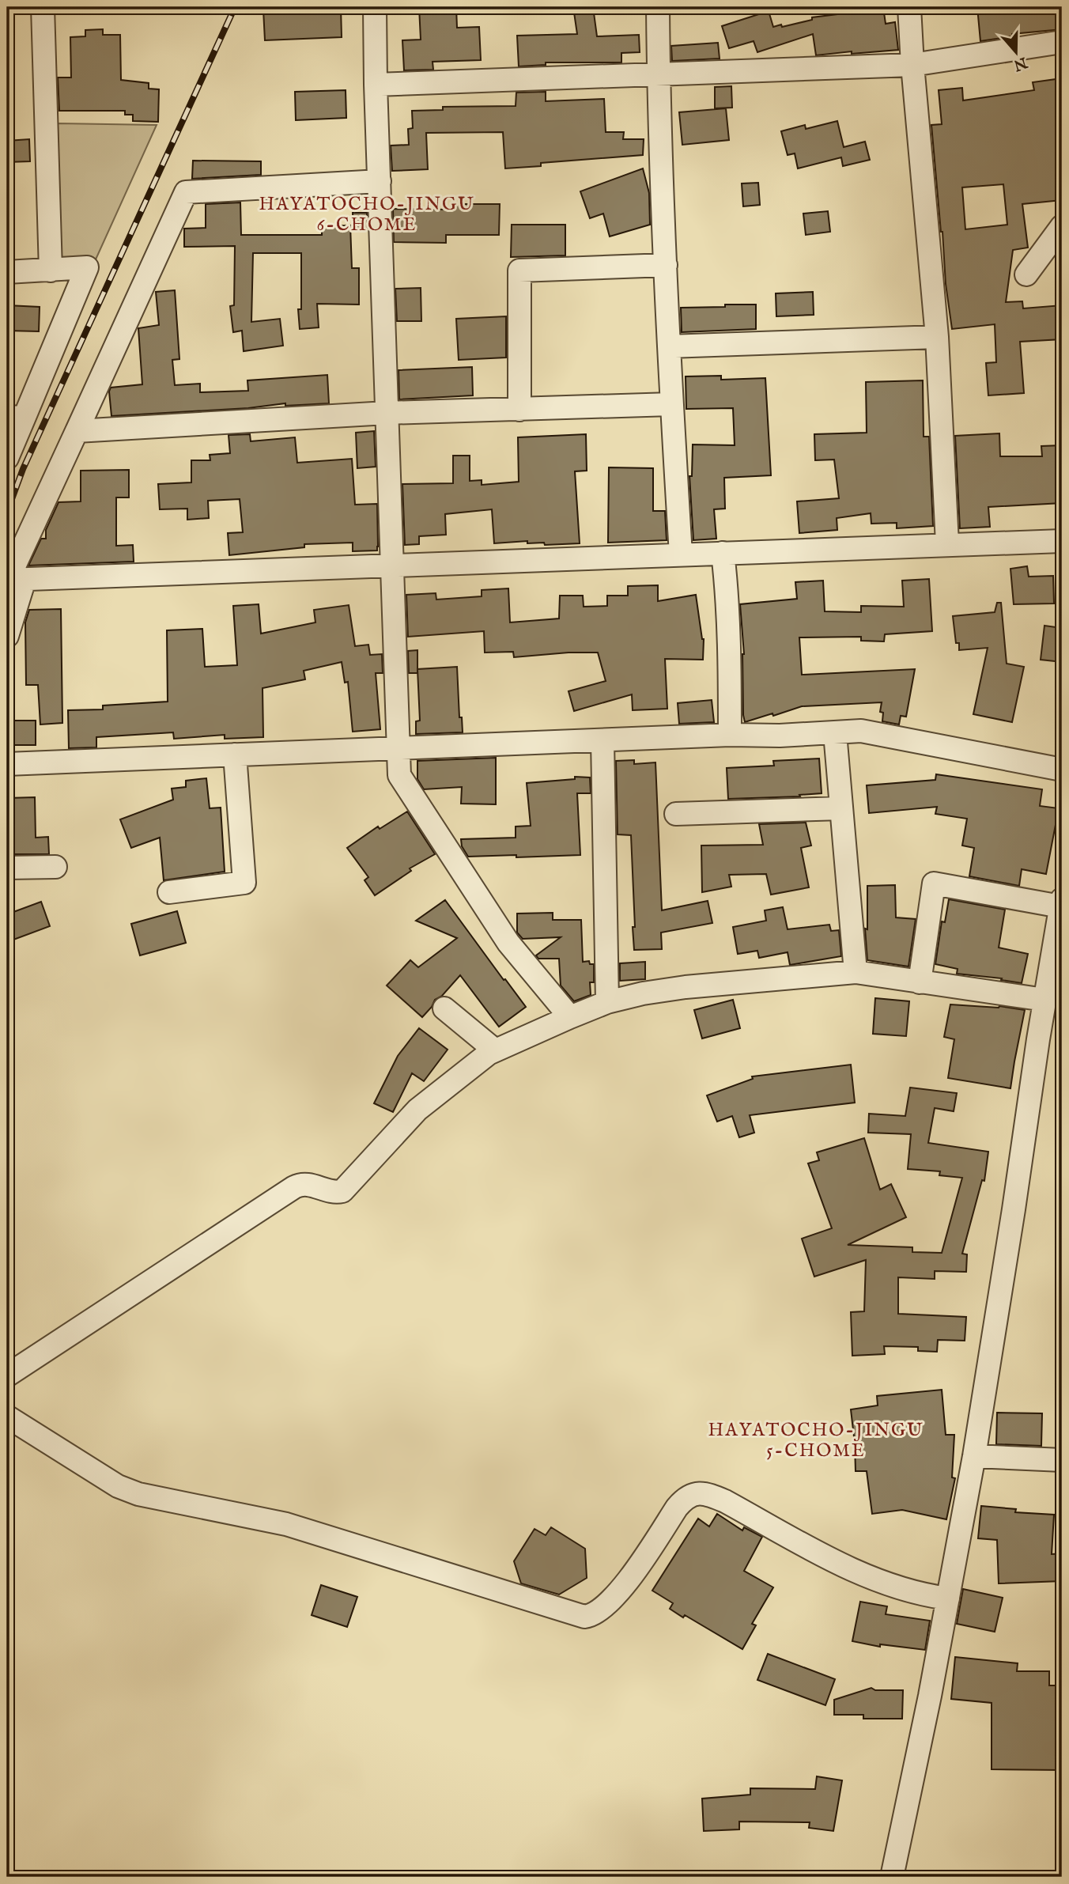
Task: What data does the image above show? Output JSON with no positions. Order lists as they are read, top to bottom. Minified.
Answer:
{"districts":["HAYATOCHO-JINGU 6-CHOME","HAYATOCHO-JINGU 5-CHOME"],"north":"bottom"}
